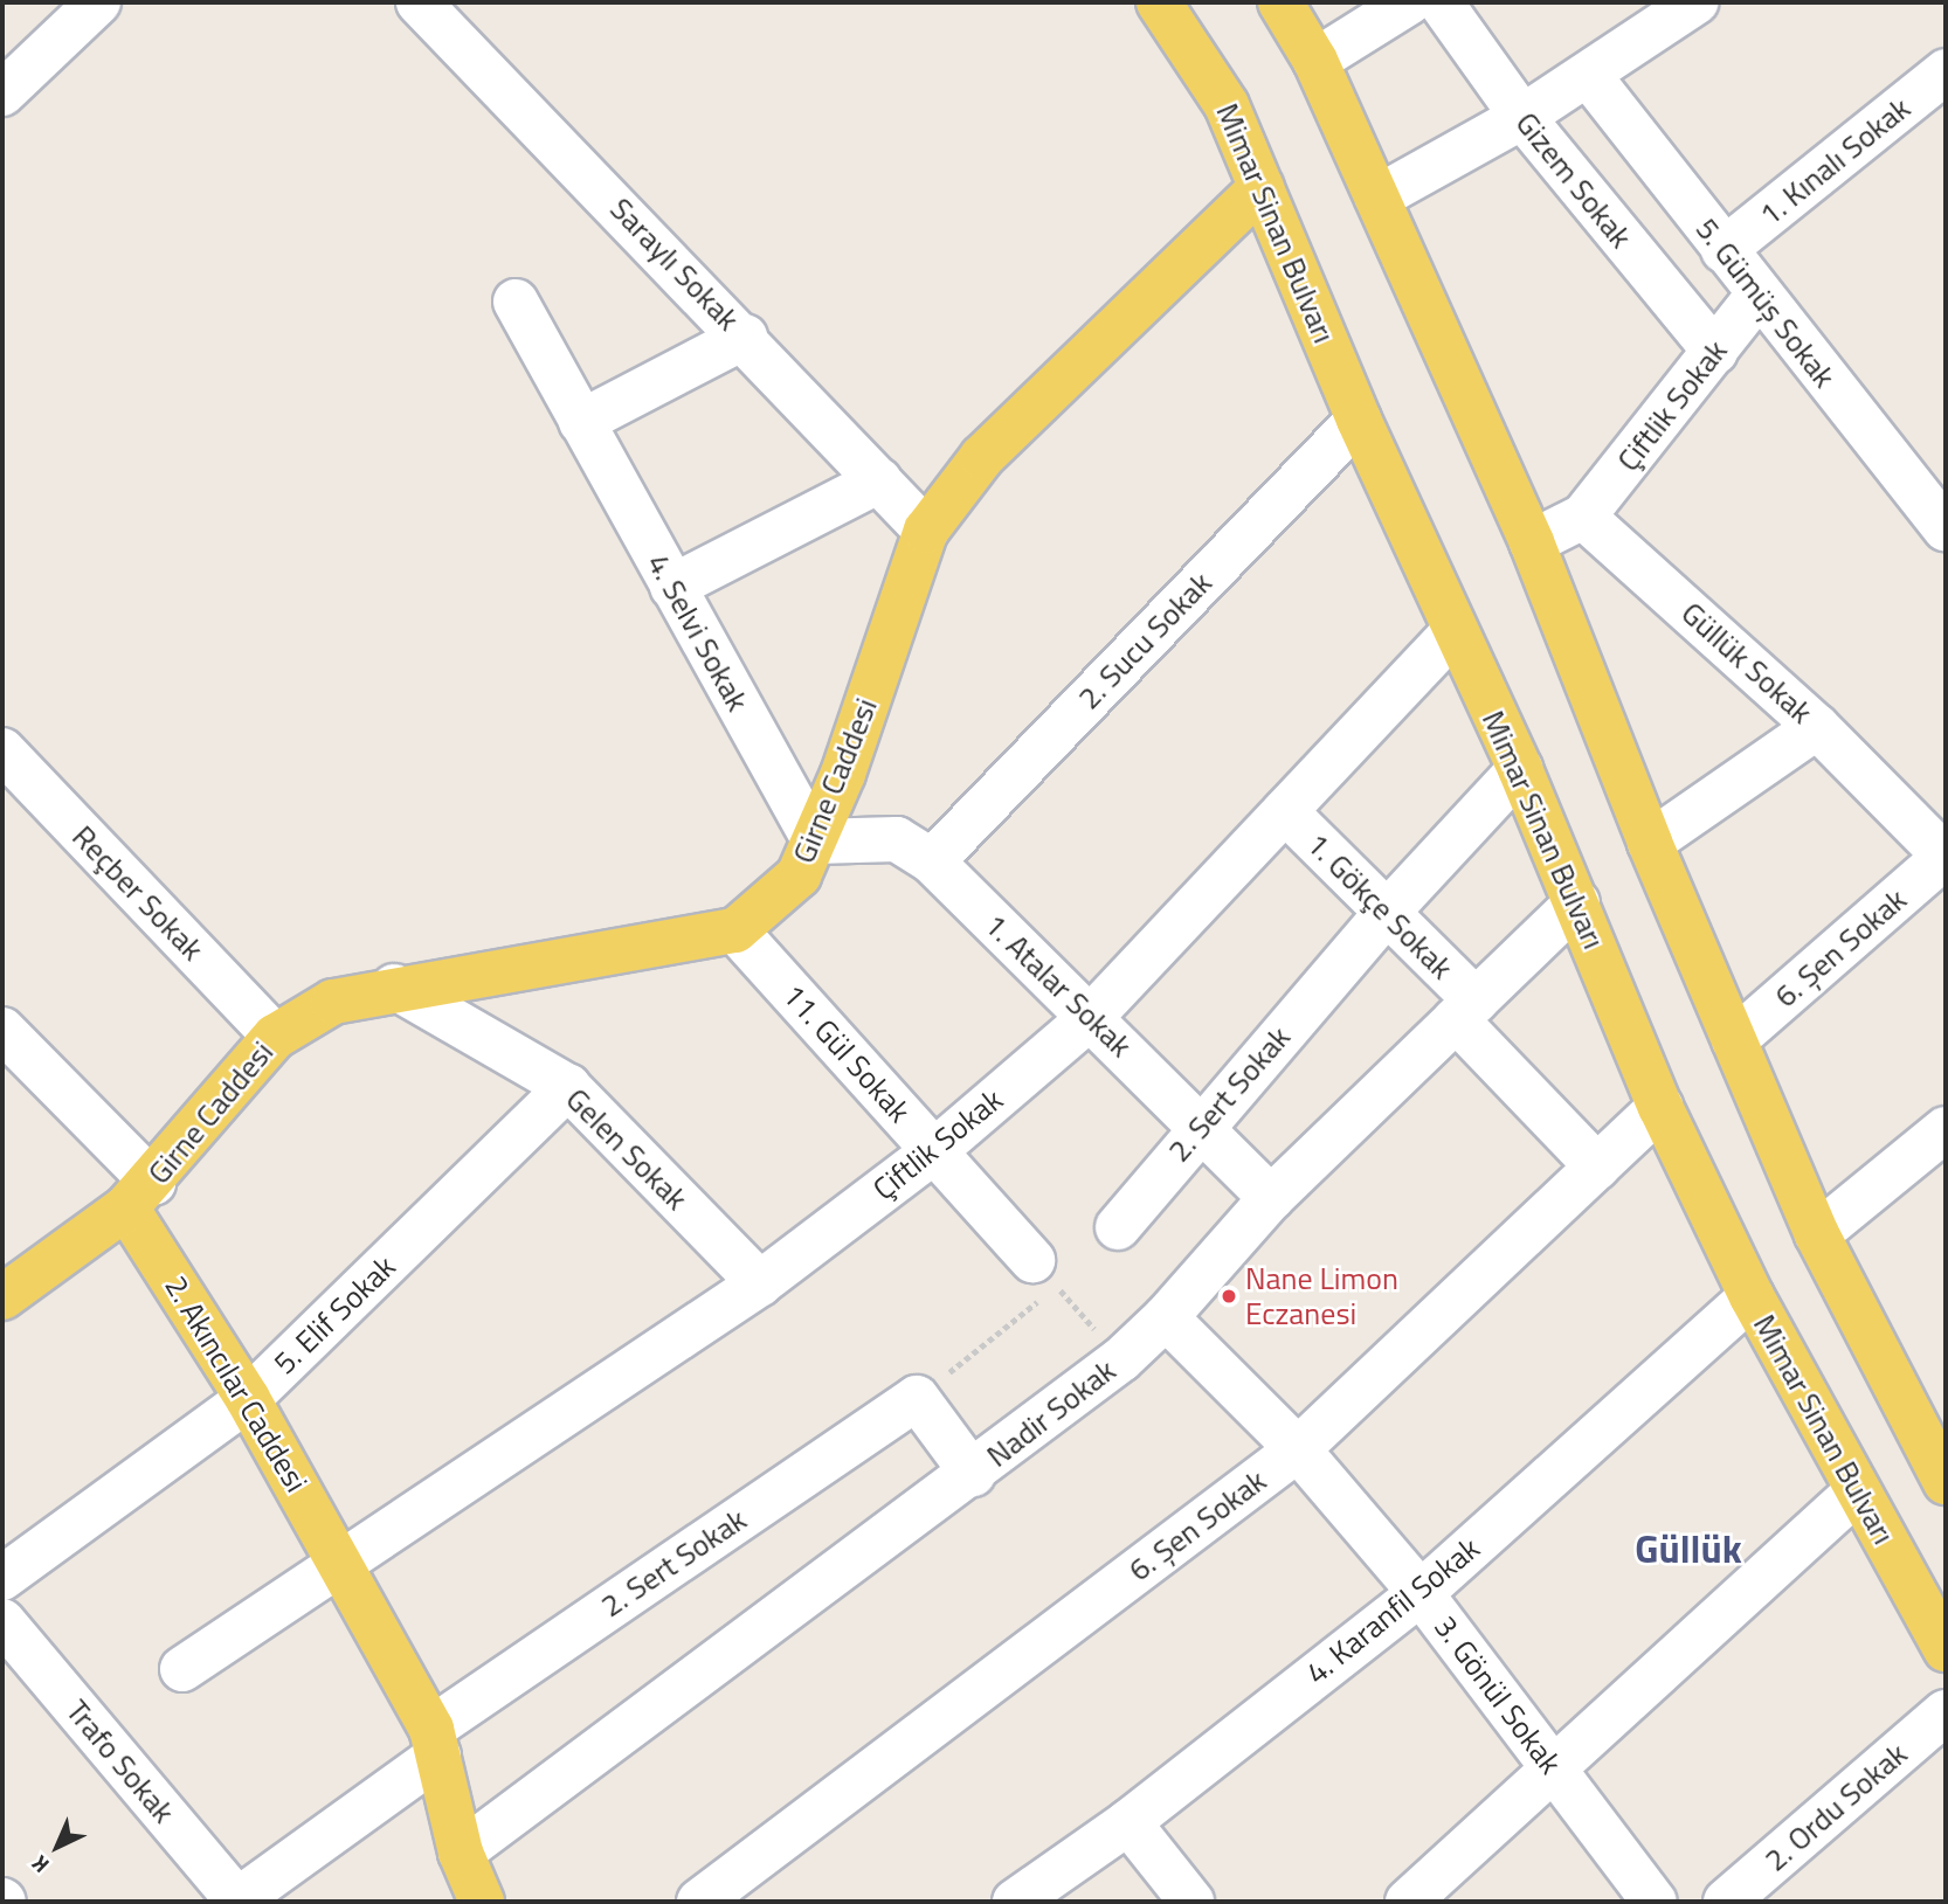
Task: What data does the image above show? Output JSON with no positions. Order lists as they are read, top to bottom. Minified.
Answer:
{"streets":{"main road":["Mimar Sinan Bulvarı","Girne Caddesi","2. Akıncılar Caddesi"],"street":["1. Kınalı Sokak","Gizem Sokak","Saraylı Sokak","5. Gümüş Sokak","Çiftlik Sokak","4. Selvi Sokak","2. Sucu Sokak","Güllük Sokak","Reçber Sokak","1. Gökçe Sokak","6. Şen Sokak","1. Atalar Sokak","11. Gül Sokak","2. Sert Sokak","Gelen Sokak","5. Elif Sokak","Nadir Sokak","4. Karanfil Sokak","3. Gönül Sokak","Trafo Sokak","2. Ordu Sokak"]},"crossings":[["1. Kınalı Sokak","5. Gümüş Sokak"],["Gizem Sokak","Çiftlik Sokak"],["Mimar Sinan Bulvarı","Çiftlik Sokak"],["Mimar Sinan Bulvarı","2. Sucu Sokak"],["Mimar Sinan Bulvarı","Girne Caddesi"],["Mimar Sinan Bulvarı","6. Şen Sokak"],["Mimar Sinan Bulvarı","2. Sert Sokak"],["Mimar Sinan Bulvarı","Nadir Sokak"],["Mimar Sinan Bulvarı","4. Karanfil Sokak"],["Saraylı Sokak","Girne Caddesi"],["5. Gümüş Sokak","Çiftlik Sokak"],["Çiftlik Sokak","Güllük Sokak"],["Çiftlik Sokak","1. Gökçe Sokak"],["Çiftlik Sokak","1. Atalar Sokak"],["Çiftlik Sokak","11. Gül Sokak"],["Çiftlik Sokak","Gelen Sokak"],["Çiftlik Sokak","2. Akıncılar Caddesi"],["4. Selvi Sokak","Girne Caddesi"],["4. Selvi Sokak","1. Atalar Sokak"],["2. Sucu Sokak","1. Atalar Sokak"],["Güllük Sokak","6. Şen Sokak"],["Girne Caddesi","Reçber Sokak"],["Girne Caddesi","1. Atalar Sokak"],["Girne Caddesi","11. Gül Sokak"],["Girne Caddesi","Gelen Sokak"],["Girne Caddesi","2. Akıncılar Caddesi"],["1. Gökçe Sokak","6. Şen Sokak"],["1. Gökçe Sokak","2. Sert Sokak"],["1. Gökçe Sokak","Nadir Sokak"],["6. Şen Sokak","3. Gönül Sokak"],["1. Atalar Sokak","2. Sert Sokak"],["1. Atalar Sokak","Nadir Sokak"],["2. Sert Sokak","2. Akıncılar Caddesi"],["2. Sert Sokak","Trafo Sokak"],["Gelen Sokak","5. Elif Sokak"],["5. Elif Sokak","2. Akıncılar Caddesi"],["2. Akıncılar Caddesi","Nadir Sokak"],["Nadir Sokak","3. Gönül Sokak"],["4. Karanfil Sokak","3. Gönül Sokak"]],"districts":["Güllük"],"places":["Nane Limon Eczanesi"],"north":"bottom left"}
